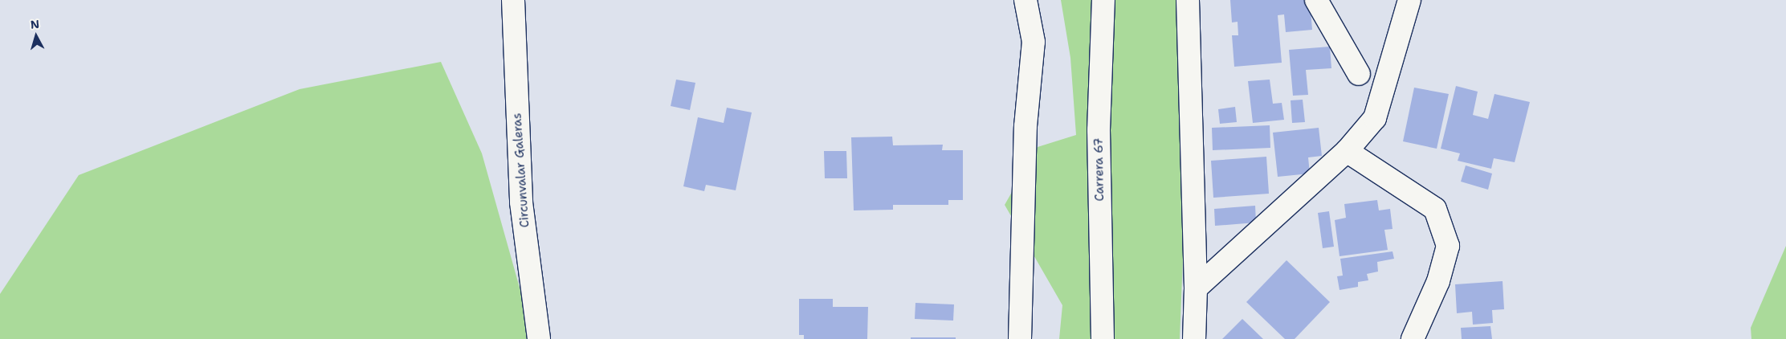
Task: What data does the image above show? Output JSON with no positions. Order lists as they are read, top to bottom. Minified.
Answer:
{"streets":{"street":["Carrera 67","Circunvalar Galeras"]},"north":"top"}
